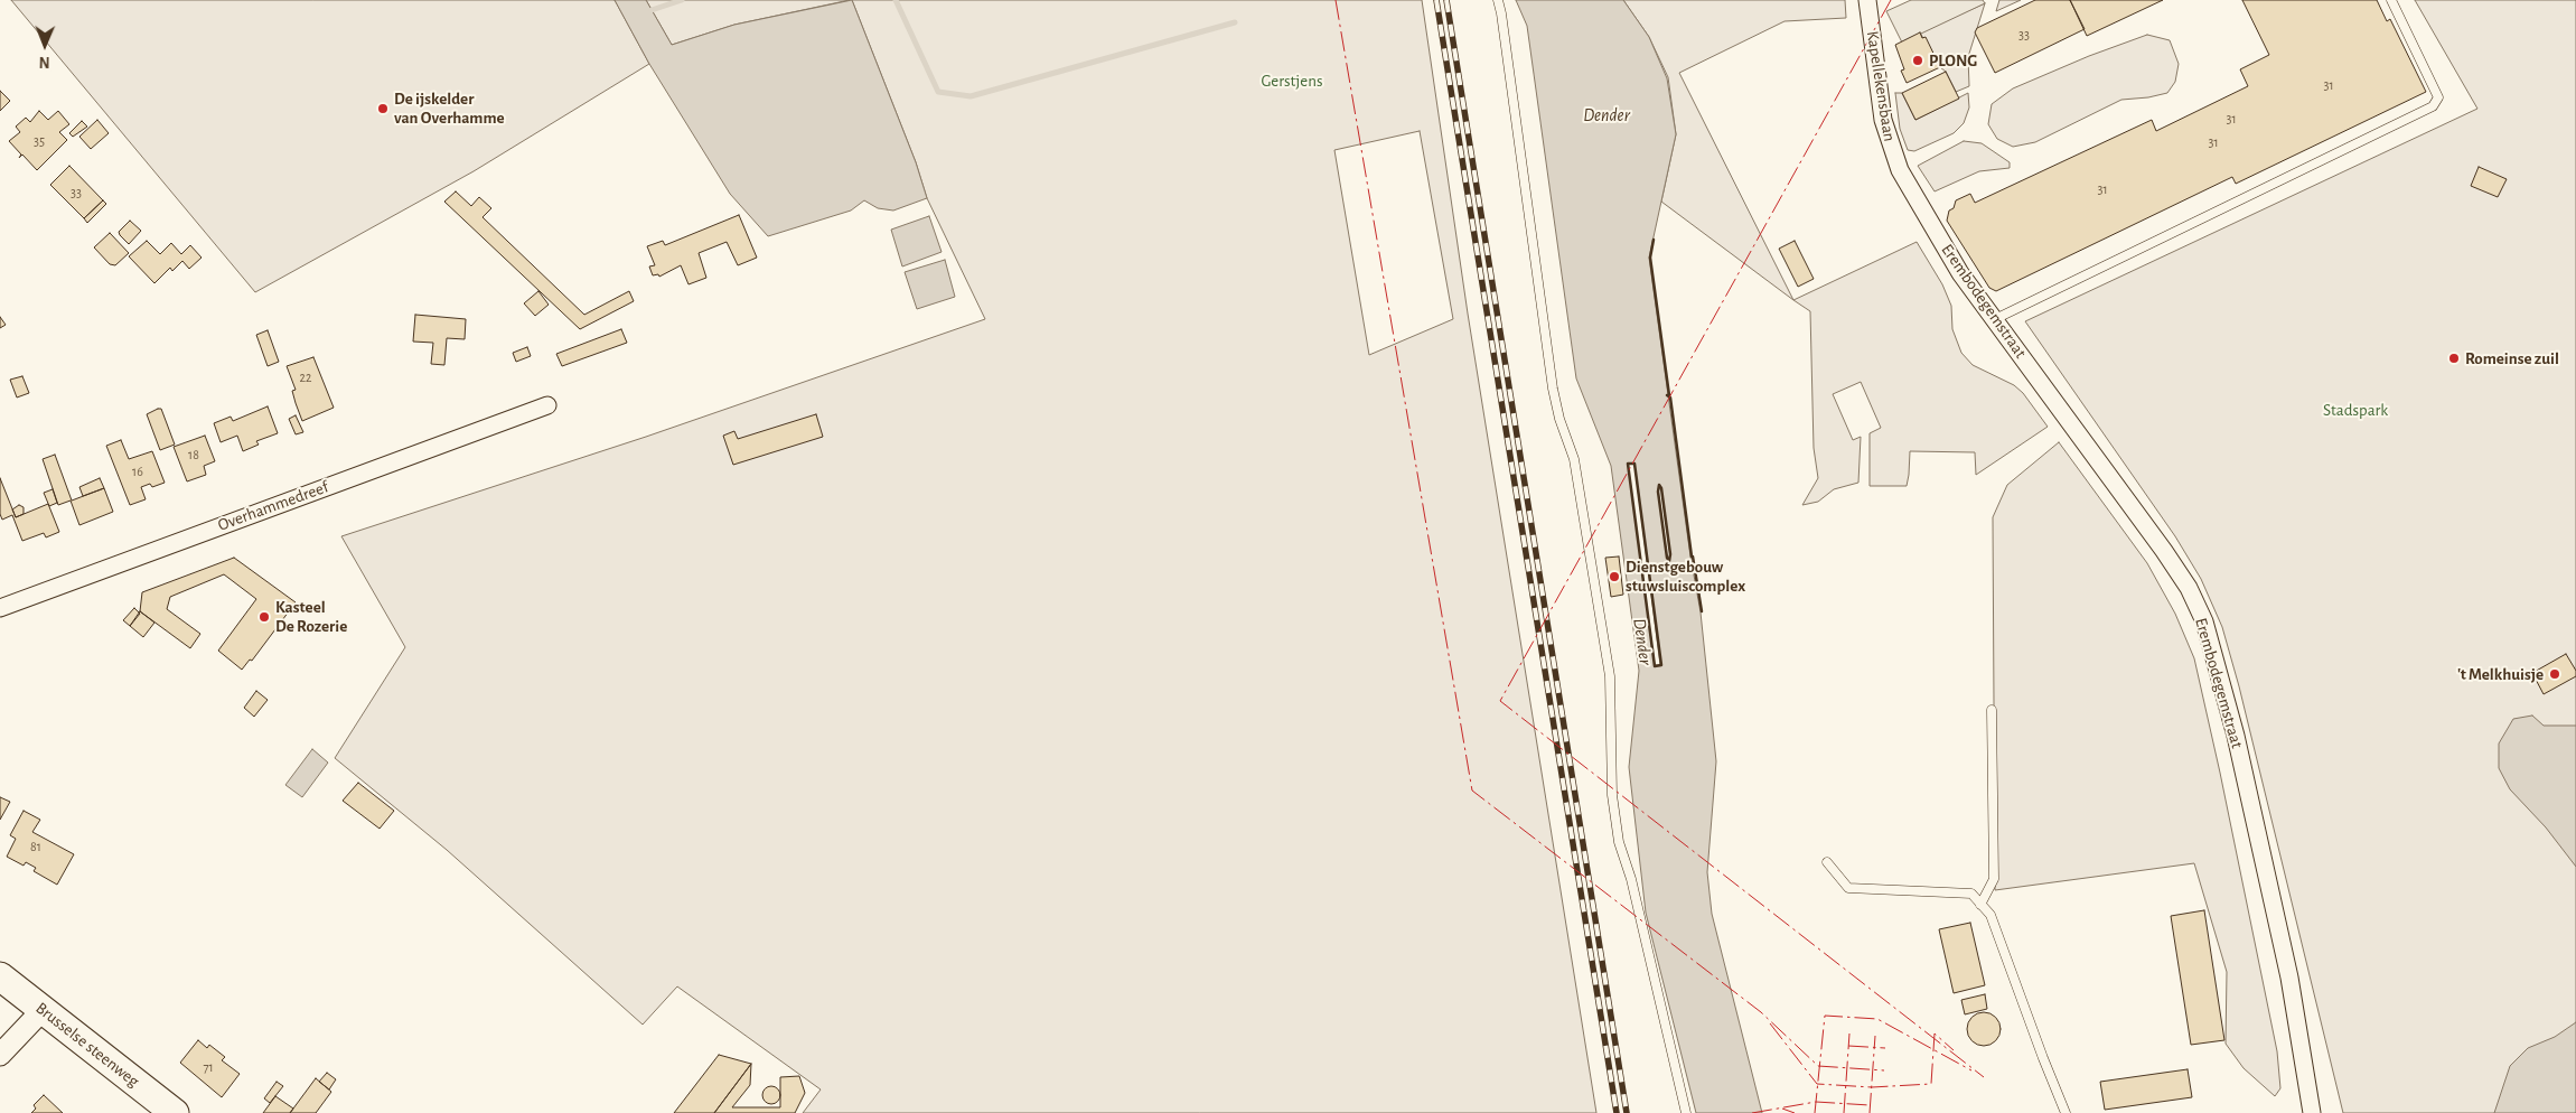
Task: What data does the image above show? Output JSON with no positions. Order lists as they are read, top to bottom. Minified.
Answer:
{"streets":{"main road":["Brusselse steenweg"],"street":["Kapellekensbaan","Erembodegemstraat","Overhammedreef"]},"crossings":[["Kapellekensbaan","Erembodegemstraat"]],"water":["Dender"],"parks":["Gerstjens","Stadspark"],"places":["PLONG","De ijskelder van Overhamme","Romeinse zuil","Dienstgebouw stuwsluiscomplex","Kasteel De Rozerie","'t Melkhuisje"],"house_numbers":["33","31","31","35","31","31","33","22","18","16","81","71"],"north":"bottom"}
